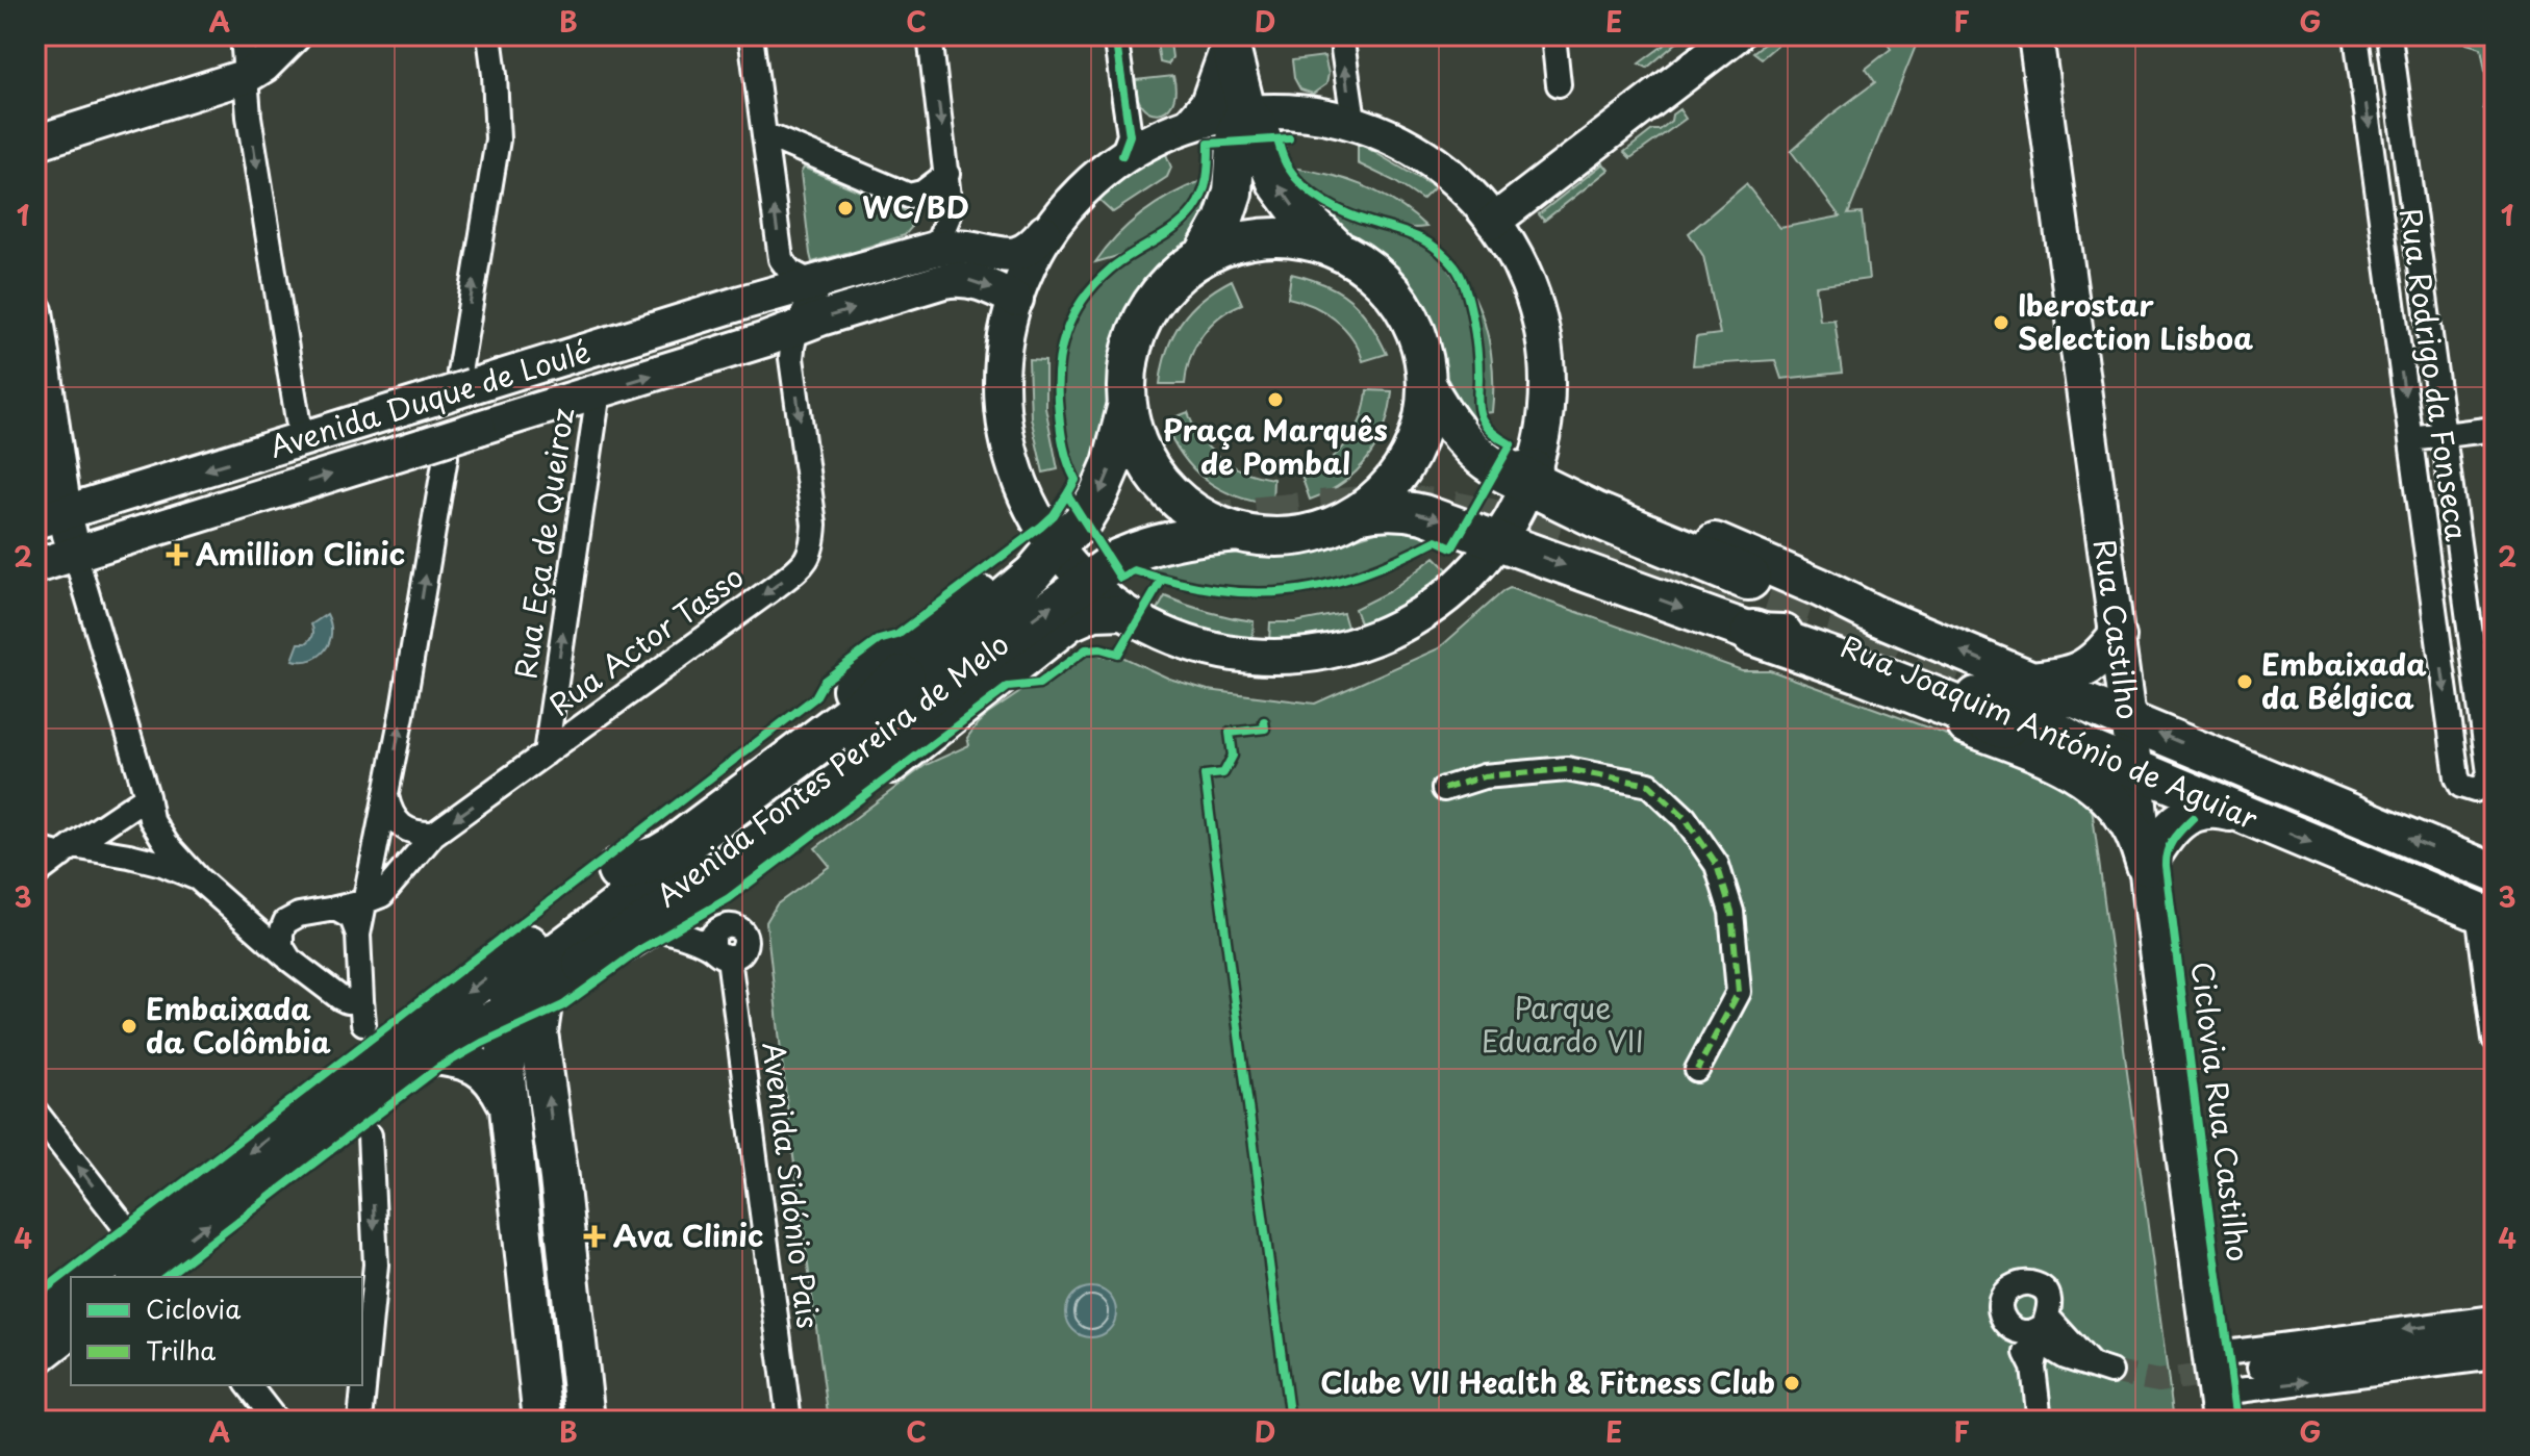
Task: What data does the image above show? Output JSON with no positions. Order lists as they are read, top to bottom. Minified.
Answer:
{"streets":{"highway":["Avenida Fontes Pereira de Melo"],"main road":["Rua Joaquim António de Aguiar"],"street":["Rua Rodrigo da Fonseca","Avenida Duque de Loulé","Rua Eça de Queiroz","Rua Castilho","Rua Actor Tasso","Avenida Sidónio Pais"],"cycle path":["Ciclovia Rua Castilho"]},"crossings":[["Avenida Duque de Loulé","Rua Eça de Queiroz"],["Avenida Duque de Loulé","Rua Actor Tasso"],["Rua Eça de Queiroz","Rua Actor Tasso"],["Rua Castilho","Rua Joaquim António de Aguiar"]],"one_way":["Rua Actor Tasso"],"parks":["Parque Eduardo VII"],"places":{"other":["WC/BD","Iberostar Selection Lisboa","Praça Marquês de Pombal","Embaixada da Bélgica","Embaixada da Colômbia","Clube VII Health & Fitness Club"],"health":["Amillion Clinic","Ava Clinic"]},"legend":["Ciclovia","Trilha"],"grid":{"columns":["A","B","C","D","E","F","G"],"rows":["1","2","3","4"]}}
